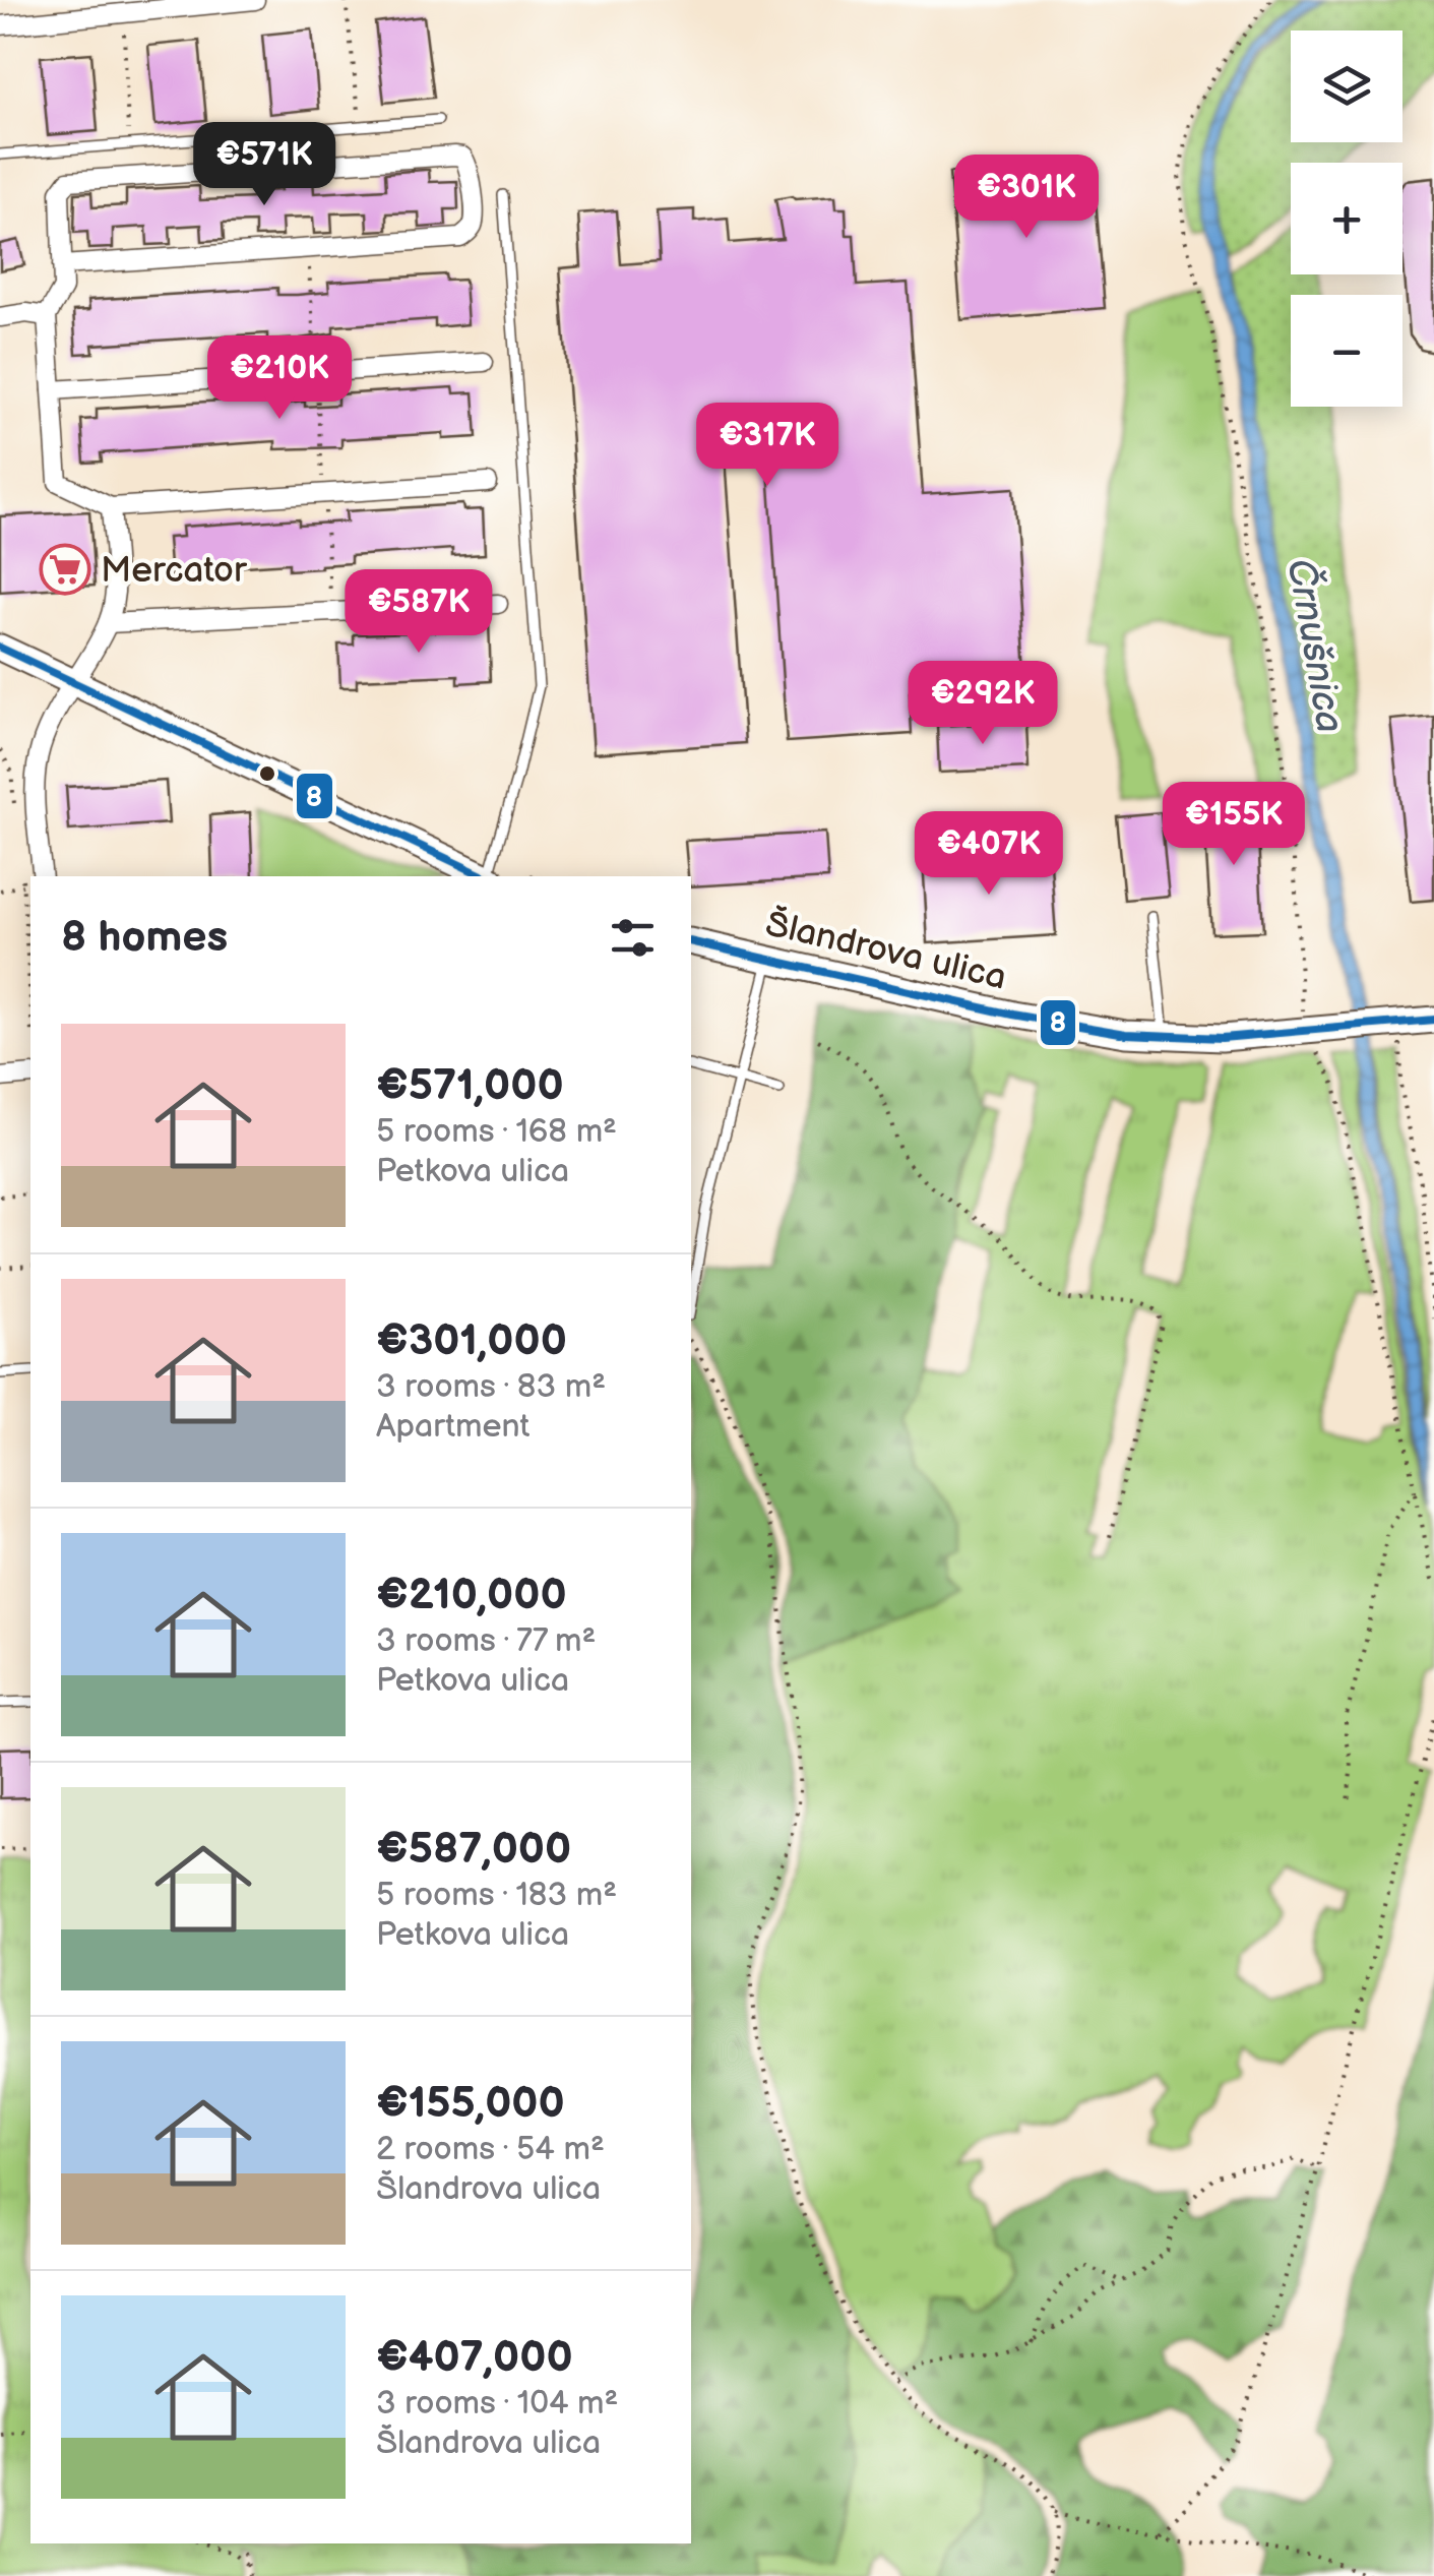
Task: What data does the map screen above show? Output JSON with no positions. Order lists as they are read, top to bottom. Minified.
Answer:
{"streets":{"street":["Šlandrova ulica"]},"water":["Črnušnica"],"places":{"supermarket":["Mercator"]},"lines":["transit line 8"],"page":{"map_buttons":["+","−"],"price":["€571K","€301K","€210K","€317K","€587K","€292K","€155K","€407K"],"heading":"8 homes","list":[{"name":"€571,000","note":"5 rooms · 168 m² · Petkova ulica"},{"name":"€301,000","note":"3 rooms · 83 m² · Apartment"},{"name":"€210,000","note":"3 rooms · 77 m² · Petkova ulica"},{"name":"€587,000","note":"5 rooms · 183 m² · Petkova ulica"},{"name":"€155,000","note":"2 rooms · 54 m² · Šlandrova ulica"},{"name":"€407,000","note":"3 rooms · 104 m² · Šlandrova ulica"}]}}
